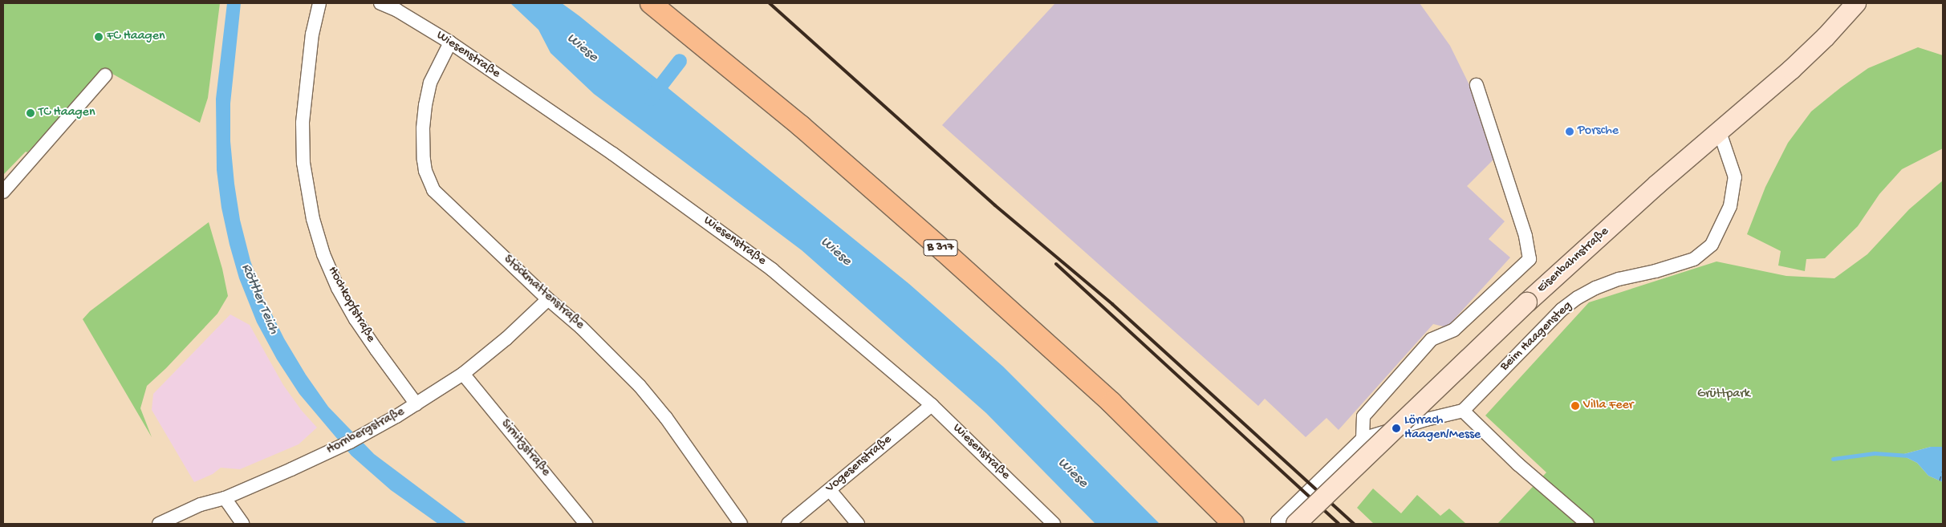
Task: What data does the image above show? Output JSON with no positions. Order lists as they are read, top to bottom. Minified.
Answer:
{"streets":{"main road":["B 317"],"street":["Wiesenstraße","Eisenbahnstraße","Stöckmattenstraße","Hochkopfstraße","Beim Haagensteg","Hornbergstraße","Sirnitzstraße","Vogesenstraße"]},"crossings":[["Wiesenstraße","Stöckmattenstraße"],["Wiesenstraße","Vogesenstraße"],["Eisenbahnstraße","Beim Haagensteg"],["Stöckmattenstraße","Hornbergstraße"],["Hochkopfstraße","Hornbergstraße"],["Hornbergstraße","Sirnitzstraße"]],"water":["Wiese","Röttler Teich"],"parks":["Grüttpark"],"places":["FC Haagen","TC Haagen","Porsche","Villa Feer","Lörrach Haagen/Messe"]}
